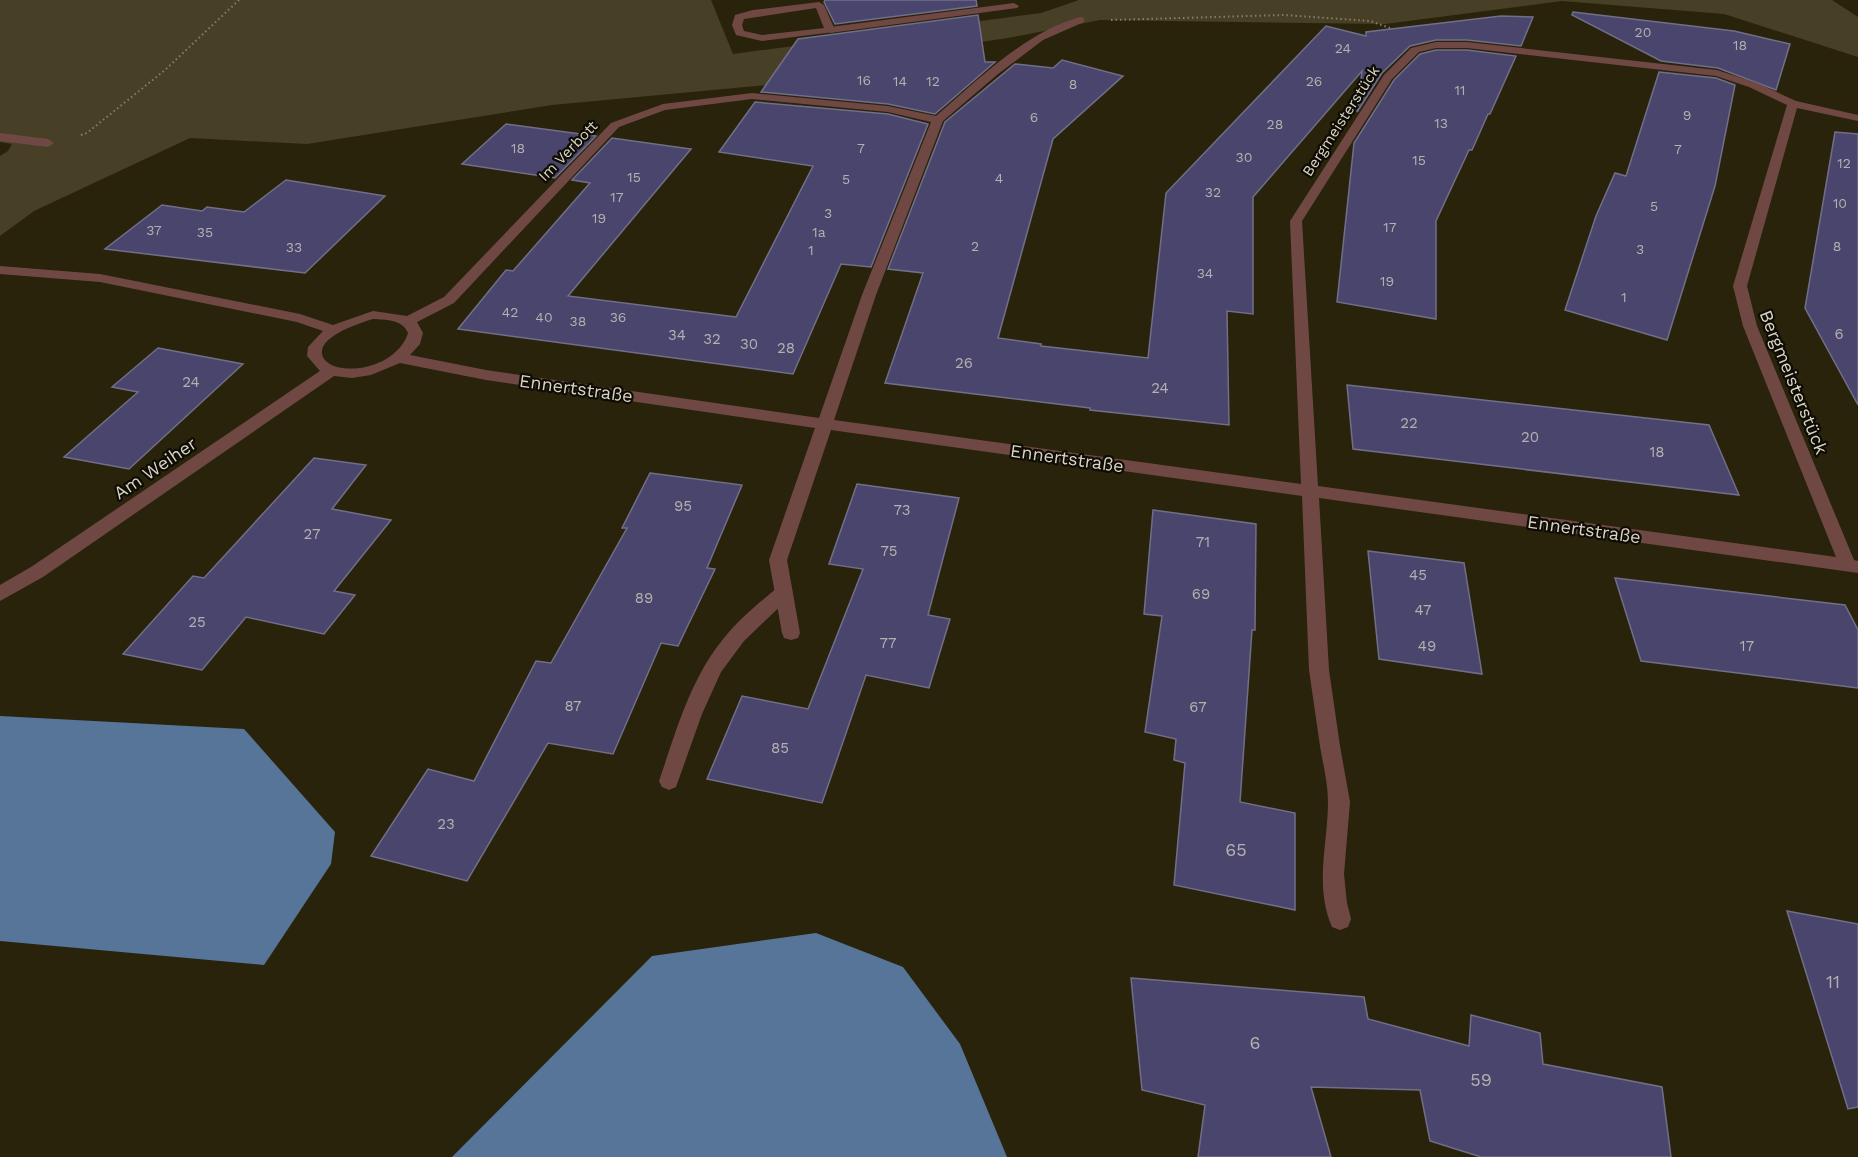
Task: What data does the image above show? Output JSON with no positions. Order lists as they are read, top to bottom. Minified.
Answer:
{"streets":{"street":["Bergmeisterstück","Im Verbott","Ennertstraße","Am Weiher"]},"crossings":[["Bergmeisterstück","Ennertstraße"]],"house_numbers":["20","18","24","16","14","12","26","8","11","9","6","13","28","18","7","7","30","15","12","15","4","5","32","17","10","5","3","19","17","37","35","1a","2","8","33","3","1","34","19","1","42","40","36","38","6","34","32","30","28","26","24","24","22","20","18","95","73","27","71","75","45","69","89","47","25","77","49","17","87","67","85","23","65","11","6","59"]}
